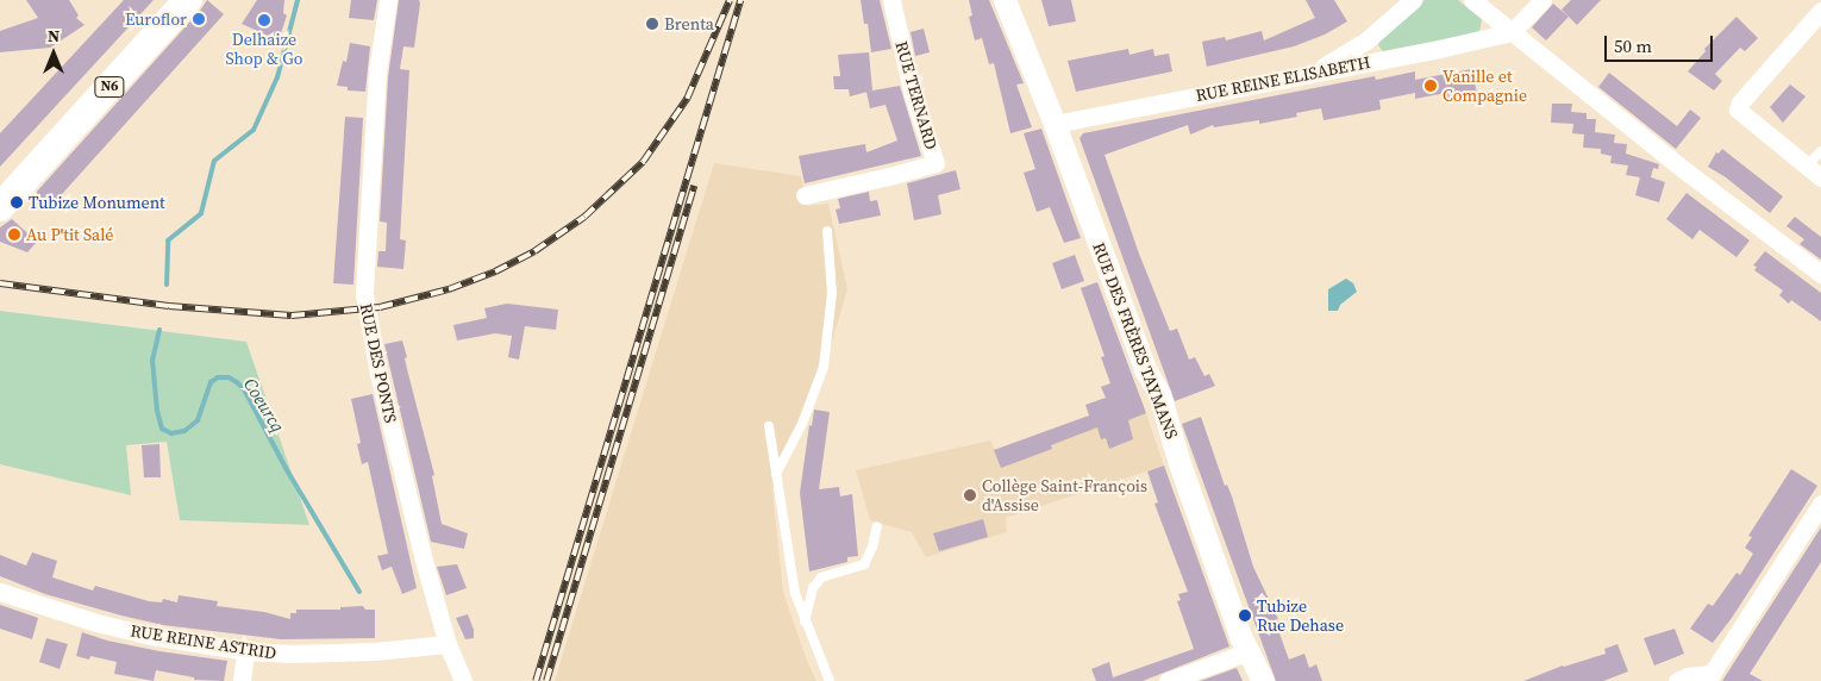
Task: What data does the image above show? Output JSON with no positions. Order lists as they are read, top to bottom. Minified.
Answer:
{"streets":{"main road":["N6"],"street":["RUE REINE ELISABETH","RUE TERNARD","RUE DES FRÈRES TAYMANS","RUE DES PONTS","RUE REINE ASTRID"]},"crossings":[["RUE REINE ELISABETH","RUE DES FRÈRES TAYMANS"],["RUE DES PONTS","RUE REINE ASTRID"]],"water":["Coeurcq"],"places":["Euroflor","Delhaize Shop & Go","Brenta","Vanille et Compagnie","Tubize Monument","Au P'tit Salé","Collège Saint-François d'Assise","Tubize Rue Dehase"],"scale_bar":"50 m","north":"top"}
